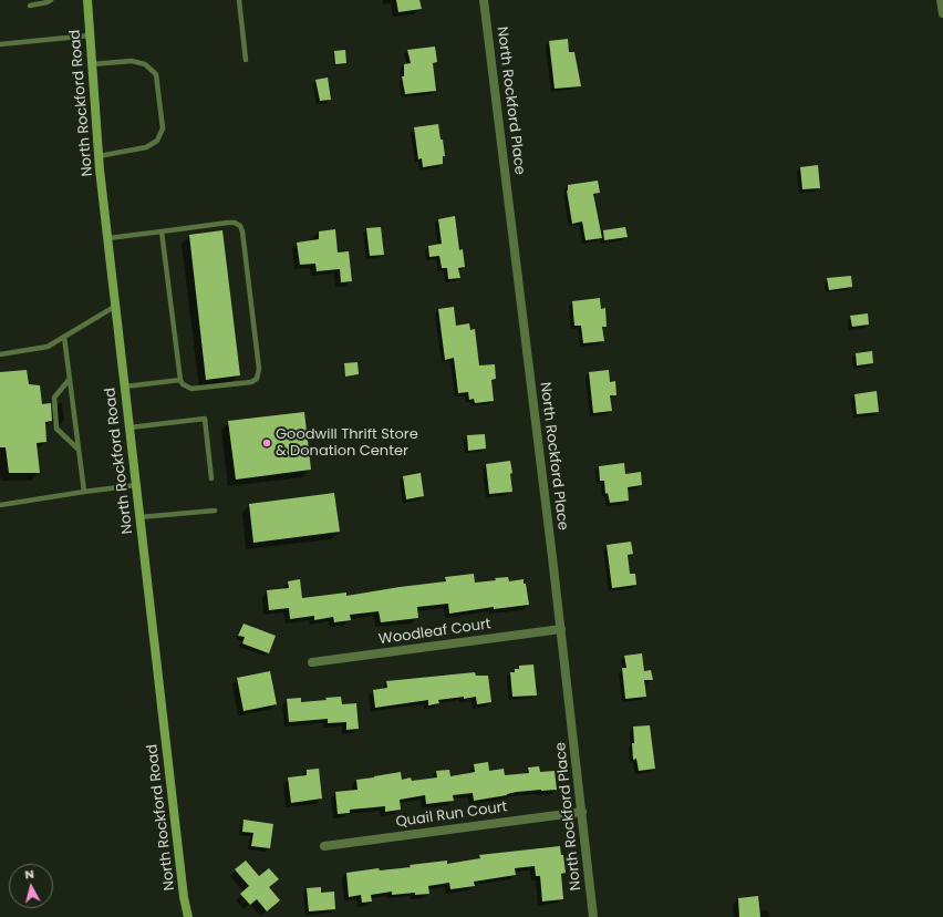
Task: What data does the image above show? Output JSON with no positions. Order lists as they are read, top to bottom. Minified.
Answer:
{"streets":{"street":["North Rockford Place","North Rockford Road","Woodleaf Court","Quail Run Court"]},"crossings":[["North Rockford Place","Woodleaf Court"],["North Rockford Place","Quail Run Court"]],"places":["Goodwill Thrift Store & Donation Center"],"north":"top"}
